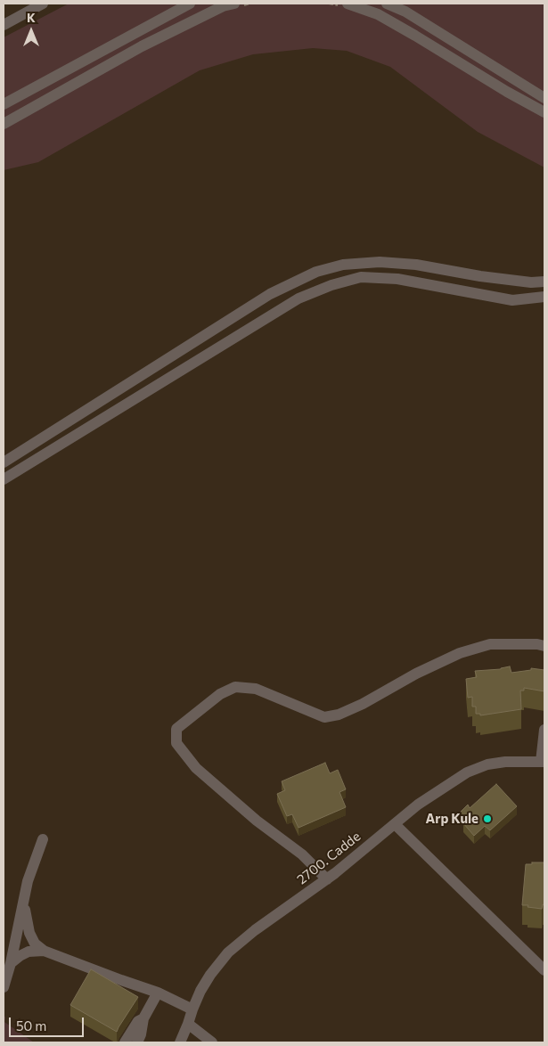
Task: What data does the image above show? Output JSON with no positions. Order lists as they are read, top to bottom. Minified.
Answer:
{"streets":{"street":["2700. Cadde"]},"places":["Arp Kule"],"scale_bar":"50 m","north":"top"}
